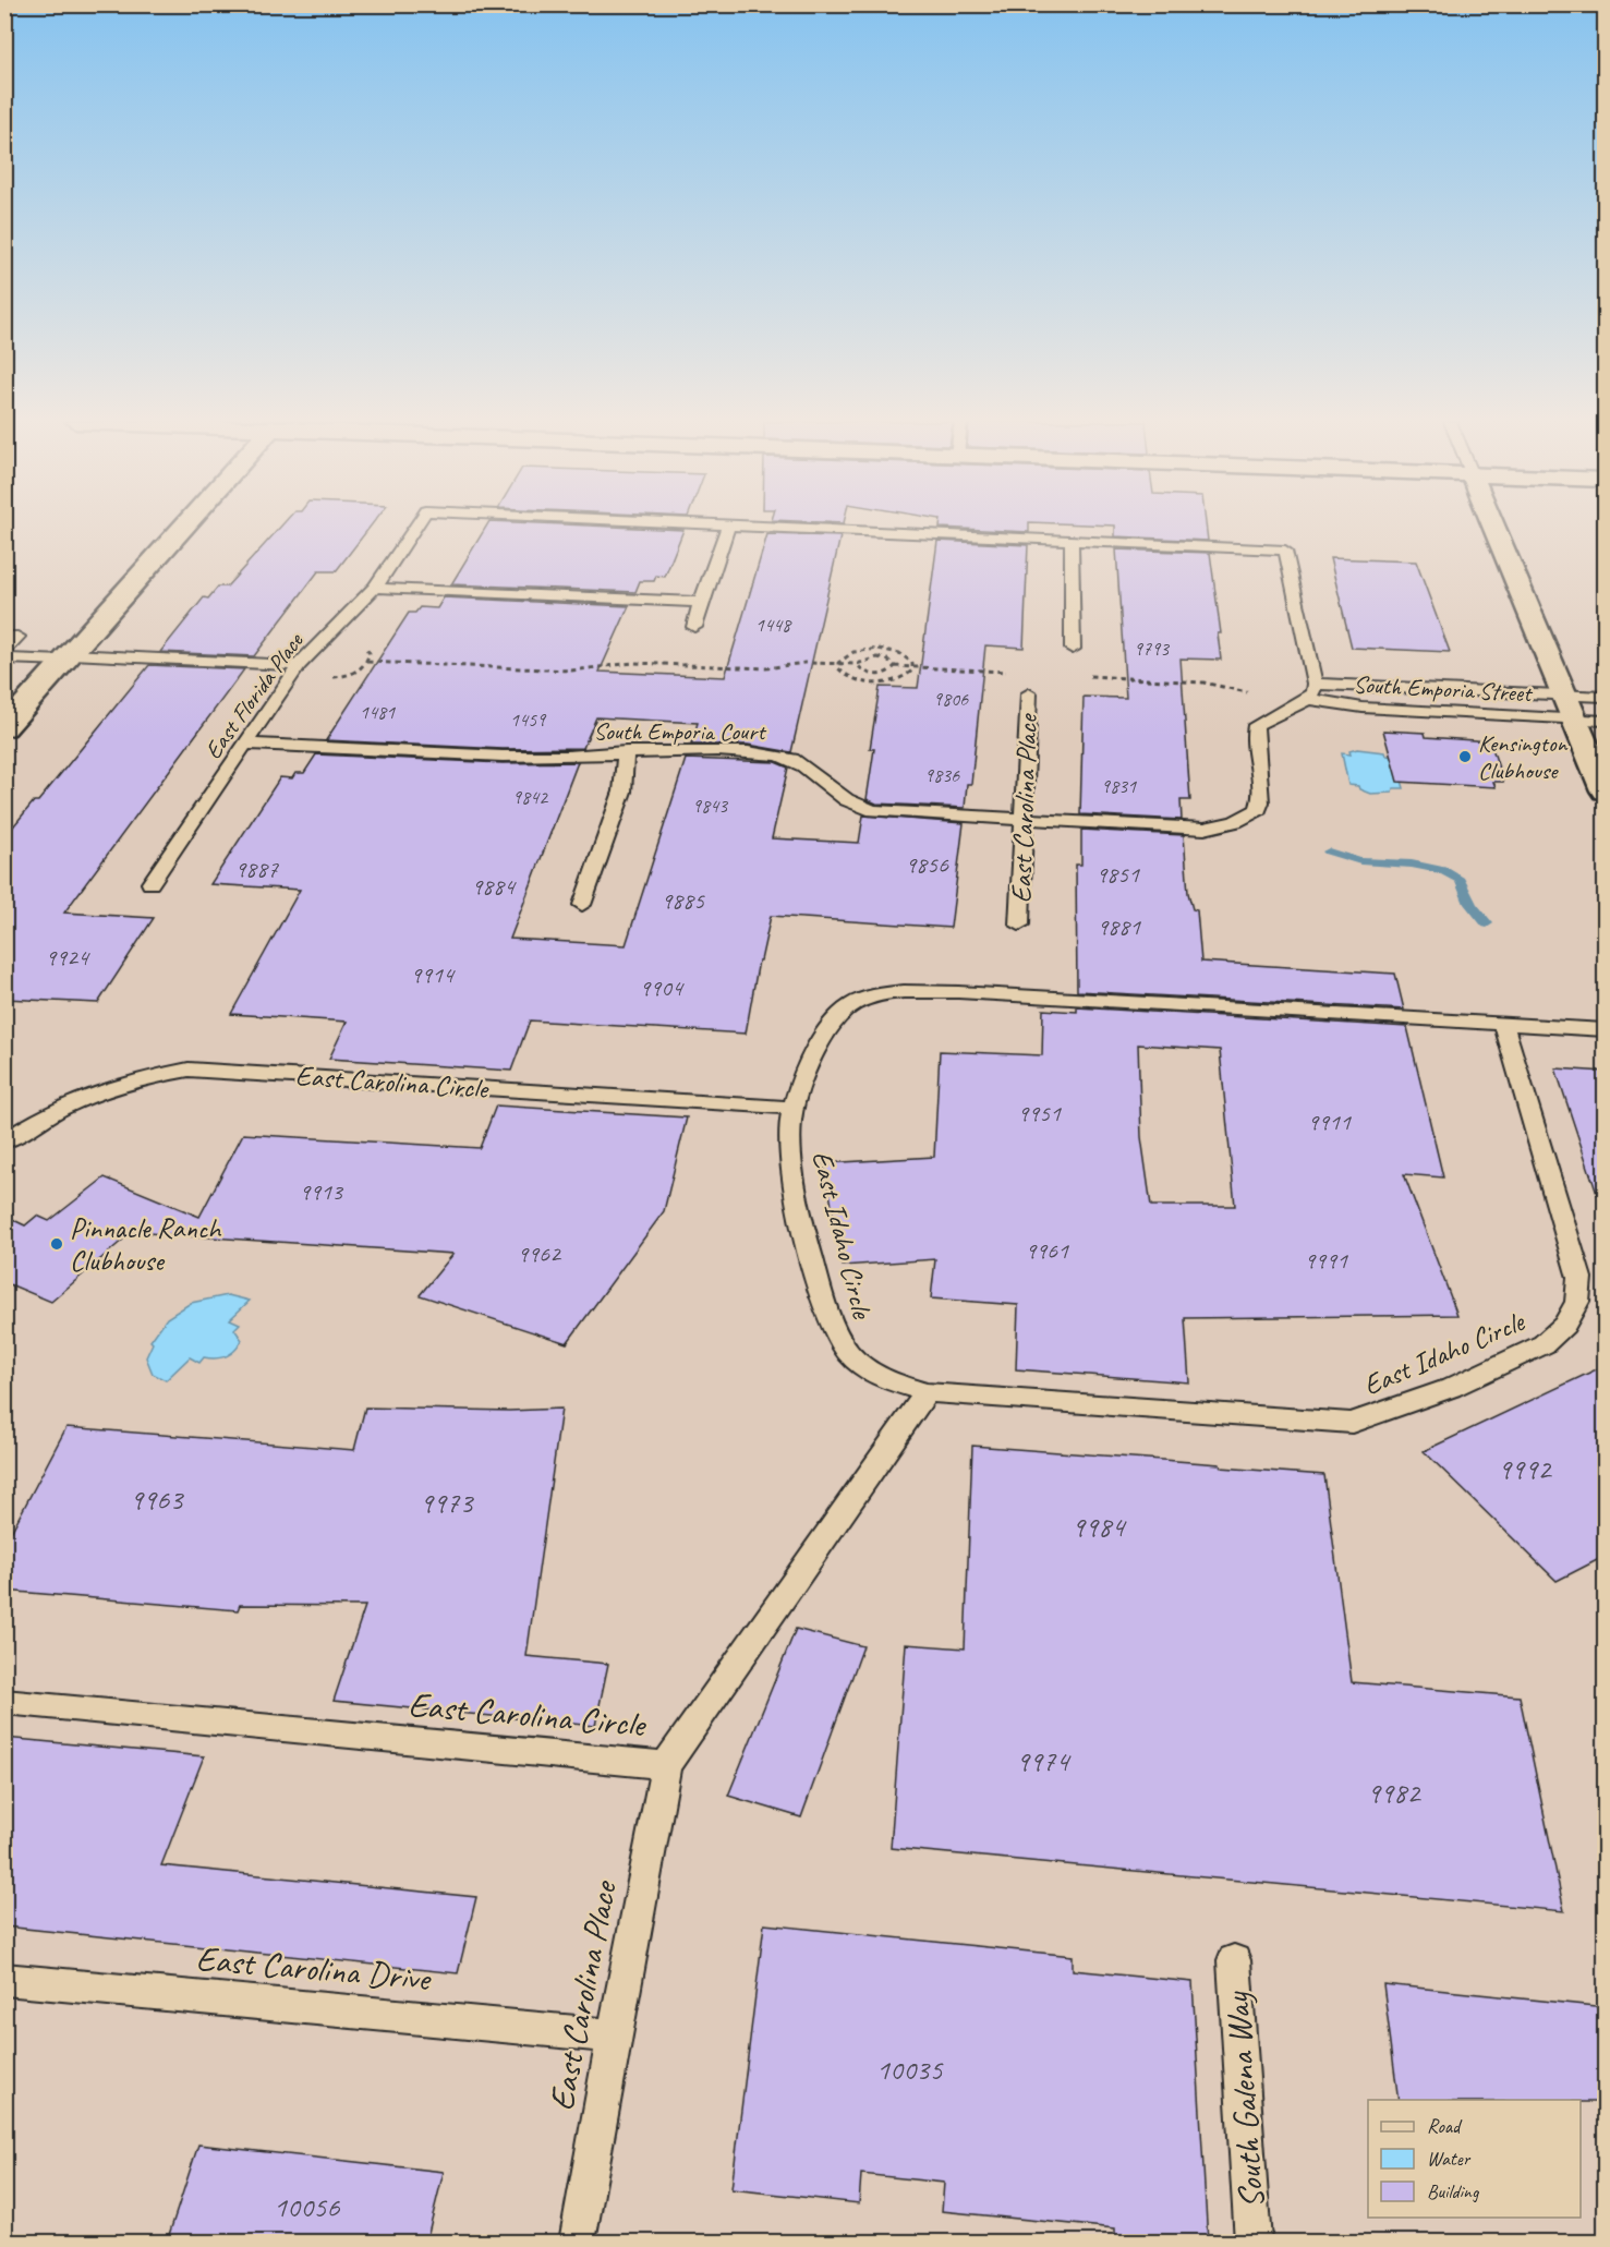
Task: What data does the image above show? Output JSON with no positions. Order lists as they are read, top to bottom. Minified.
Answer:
{"streets":{"lane":["South Emporia Street","East Florida Place","South Emporia Court","East Carolina Place","East Carolina Circle","East Idaho Circle","East Carolina Drive","South Galena Way"]},"crossings":[["East Florida Place","South Emporia Court"],["South Emporia Court","East Carolina Place"],["East Carolina Place","East Carolina Circle"],["East Carolina Place","East Carolina Drive"],["East Carolina Circle","East Idaho Circle"]],"places":["Kensington Clubhouse","Pinnacle Ranch Clubhouse"],"house_numbers":["1448","9793","9806","1481","1459","9836","9831","9842","9843","9856","9887","9851","9884","9885","9881","9924","9914","9904","9951","9911","9913","9961","9962","9991","9992","9963","9973","9984","9974","9982","10035","10056"],"legend":["Road","Water","Building"]}
